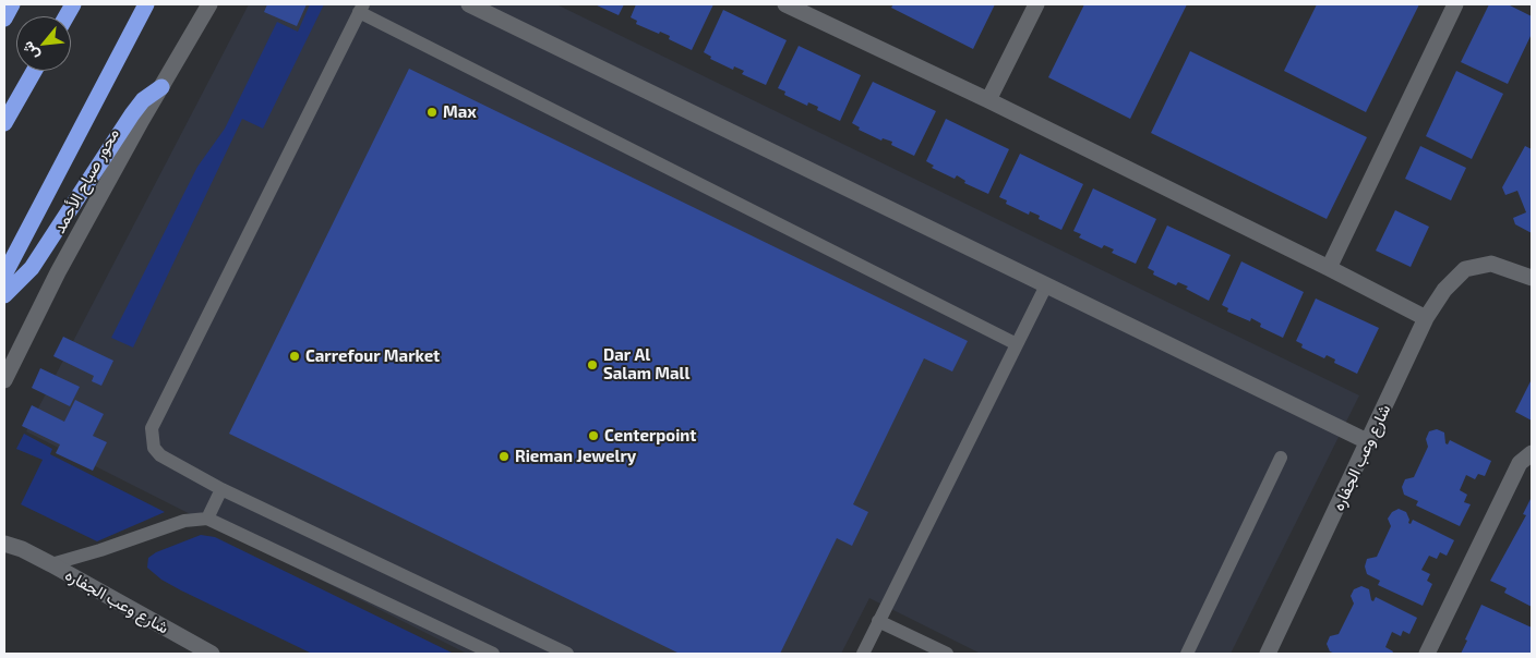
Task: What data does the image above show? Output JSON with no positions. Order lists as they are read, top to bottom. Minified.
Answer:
{"streets":{"highway":["محور صباح الأحمد"],"street":["شارع وعب الجفاره"]},"places":["Max","Carrefour Market","Dar Al Salam Mall","Centerpoint","Rieman Jewelry"],"north":"bottom left"}
